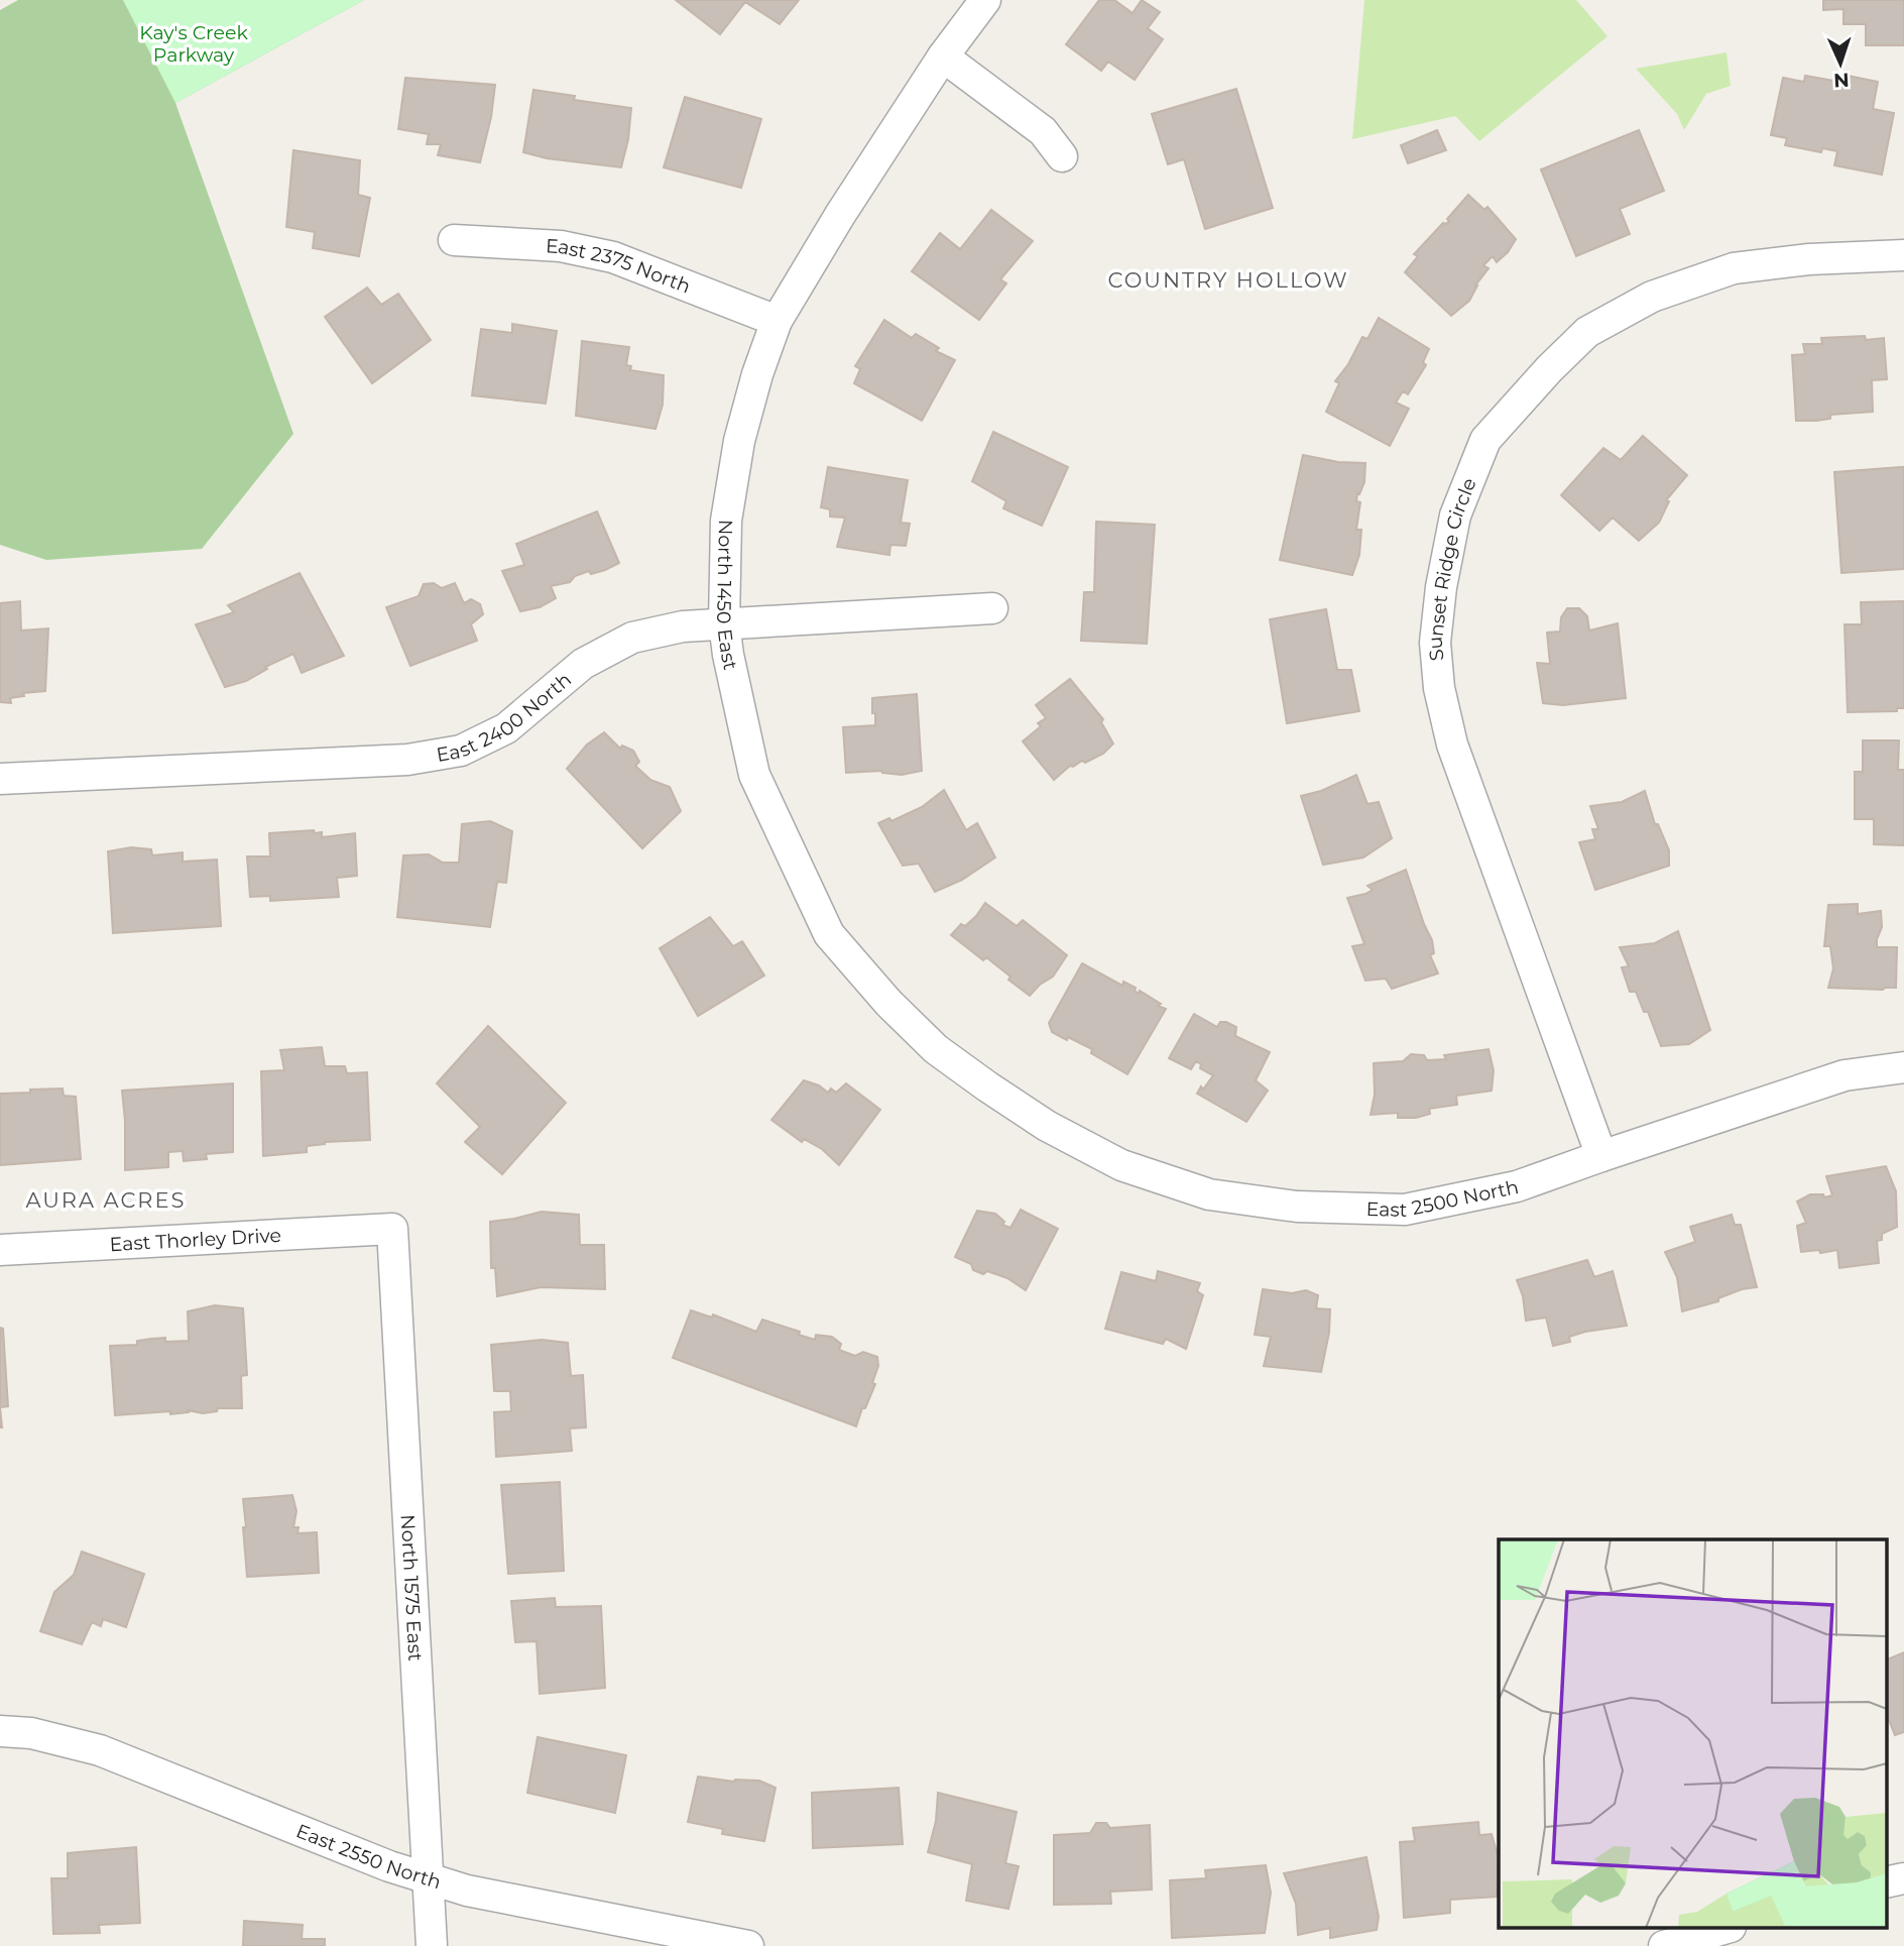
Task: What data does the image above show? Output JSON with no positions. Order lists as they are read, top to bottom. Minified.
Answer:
{"streets":{"street":["East 2375 North","Sunset Ridge Circle","North 1450 East","East 2400 North","East 2500 North","East Thorley Drive","North 1575 East","East 2550 North"]},"crossings":[["East 2375 North","North 1450 East"],["Sunset Ridge Circle","East 2500 North"],["North 1450 East","East 2400 North"],["North 1450 East","East 2500 North"],["East Thorley Drive","North 1575 East"],["North 1575 East","East 2550 North"]],"districts":["COUNTRY HOLLOW","AURA ACRES"],"parks":["Kay's Creek Parkway"],"north":"bottom"}
